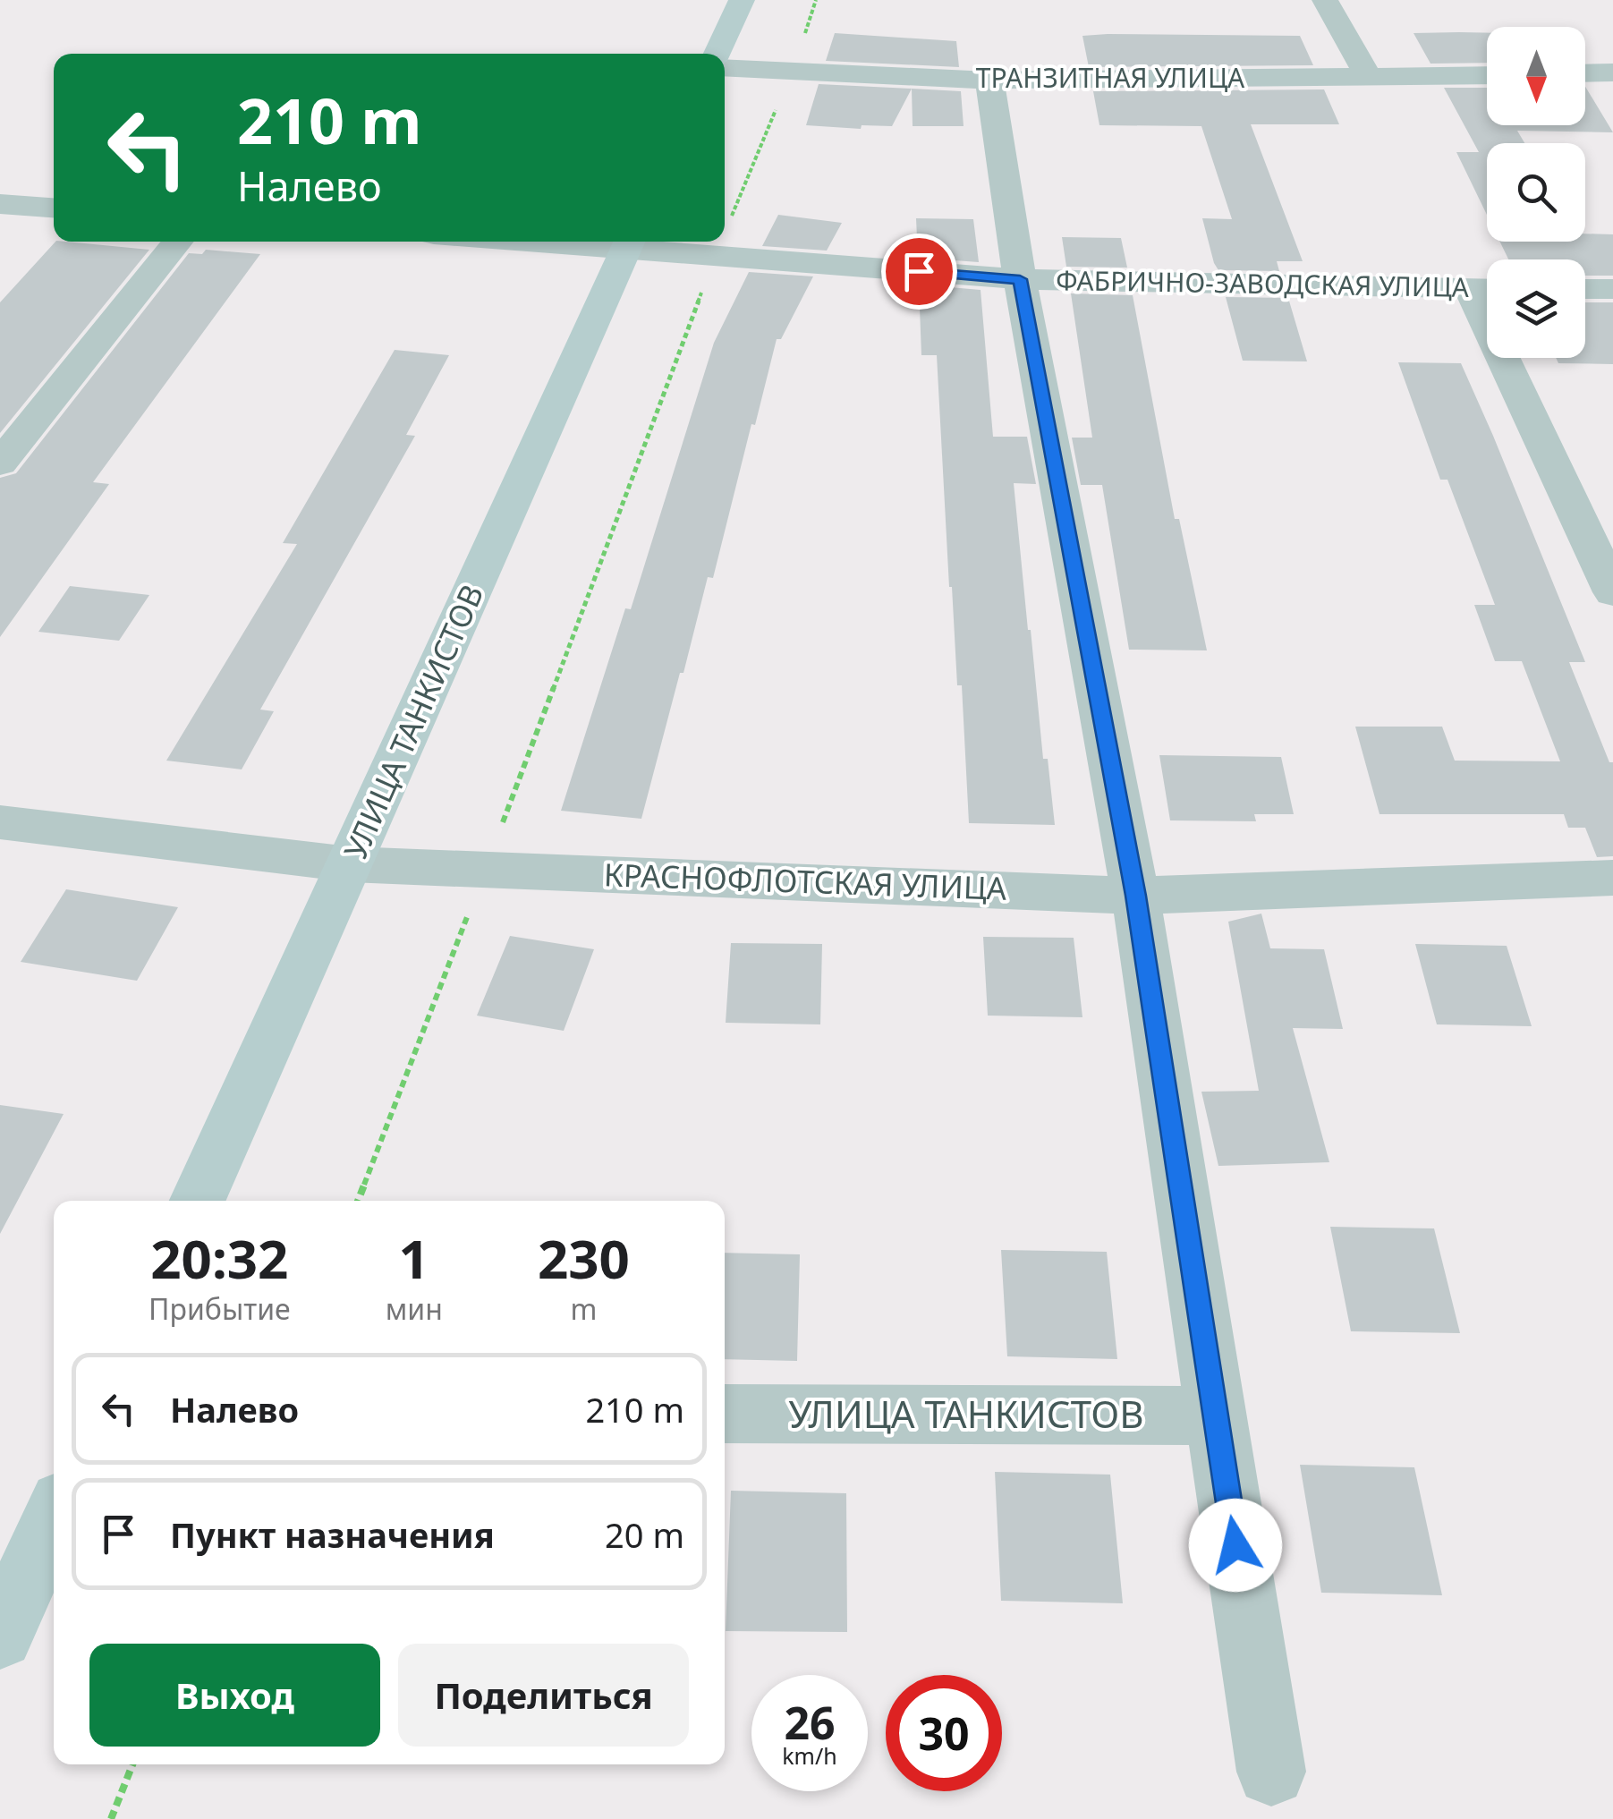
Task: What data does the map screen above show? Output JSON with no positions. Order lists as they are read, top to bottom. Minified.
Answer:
{"streets":{"street":["ТРАНЗИТНАЯ УЛИЦА","ФАБРИЧНО-ЗАВОДСКАЯ УЛИЦА","УЛИЦА ТАНКИСТОВ","КРАСНОФЛОТСКАЯ УЛИЦА"]},"crossings":[["ФАБРИЧНО-ЗАВОДСКАЯ УЛИЦА","УЛИЦА ТАНКИСТОВ"],["УЛИЦА ТАНКИСТОВ","КРАСНОФЛОТСКАЯ УЛИЦА"]],"north":"bottom","page":{"turn":["210 m","Налево"],"eta":["20:32","Прибытие","1","мин","230","m"],"list":[{"name":"Налево","value":"210 m"},{"name":"Пункт назначения","value":"20 m"}],"buttons":["Выход","Поделиться"],"speed":"26 km/h","limit":"30"}}
